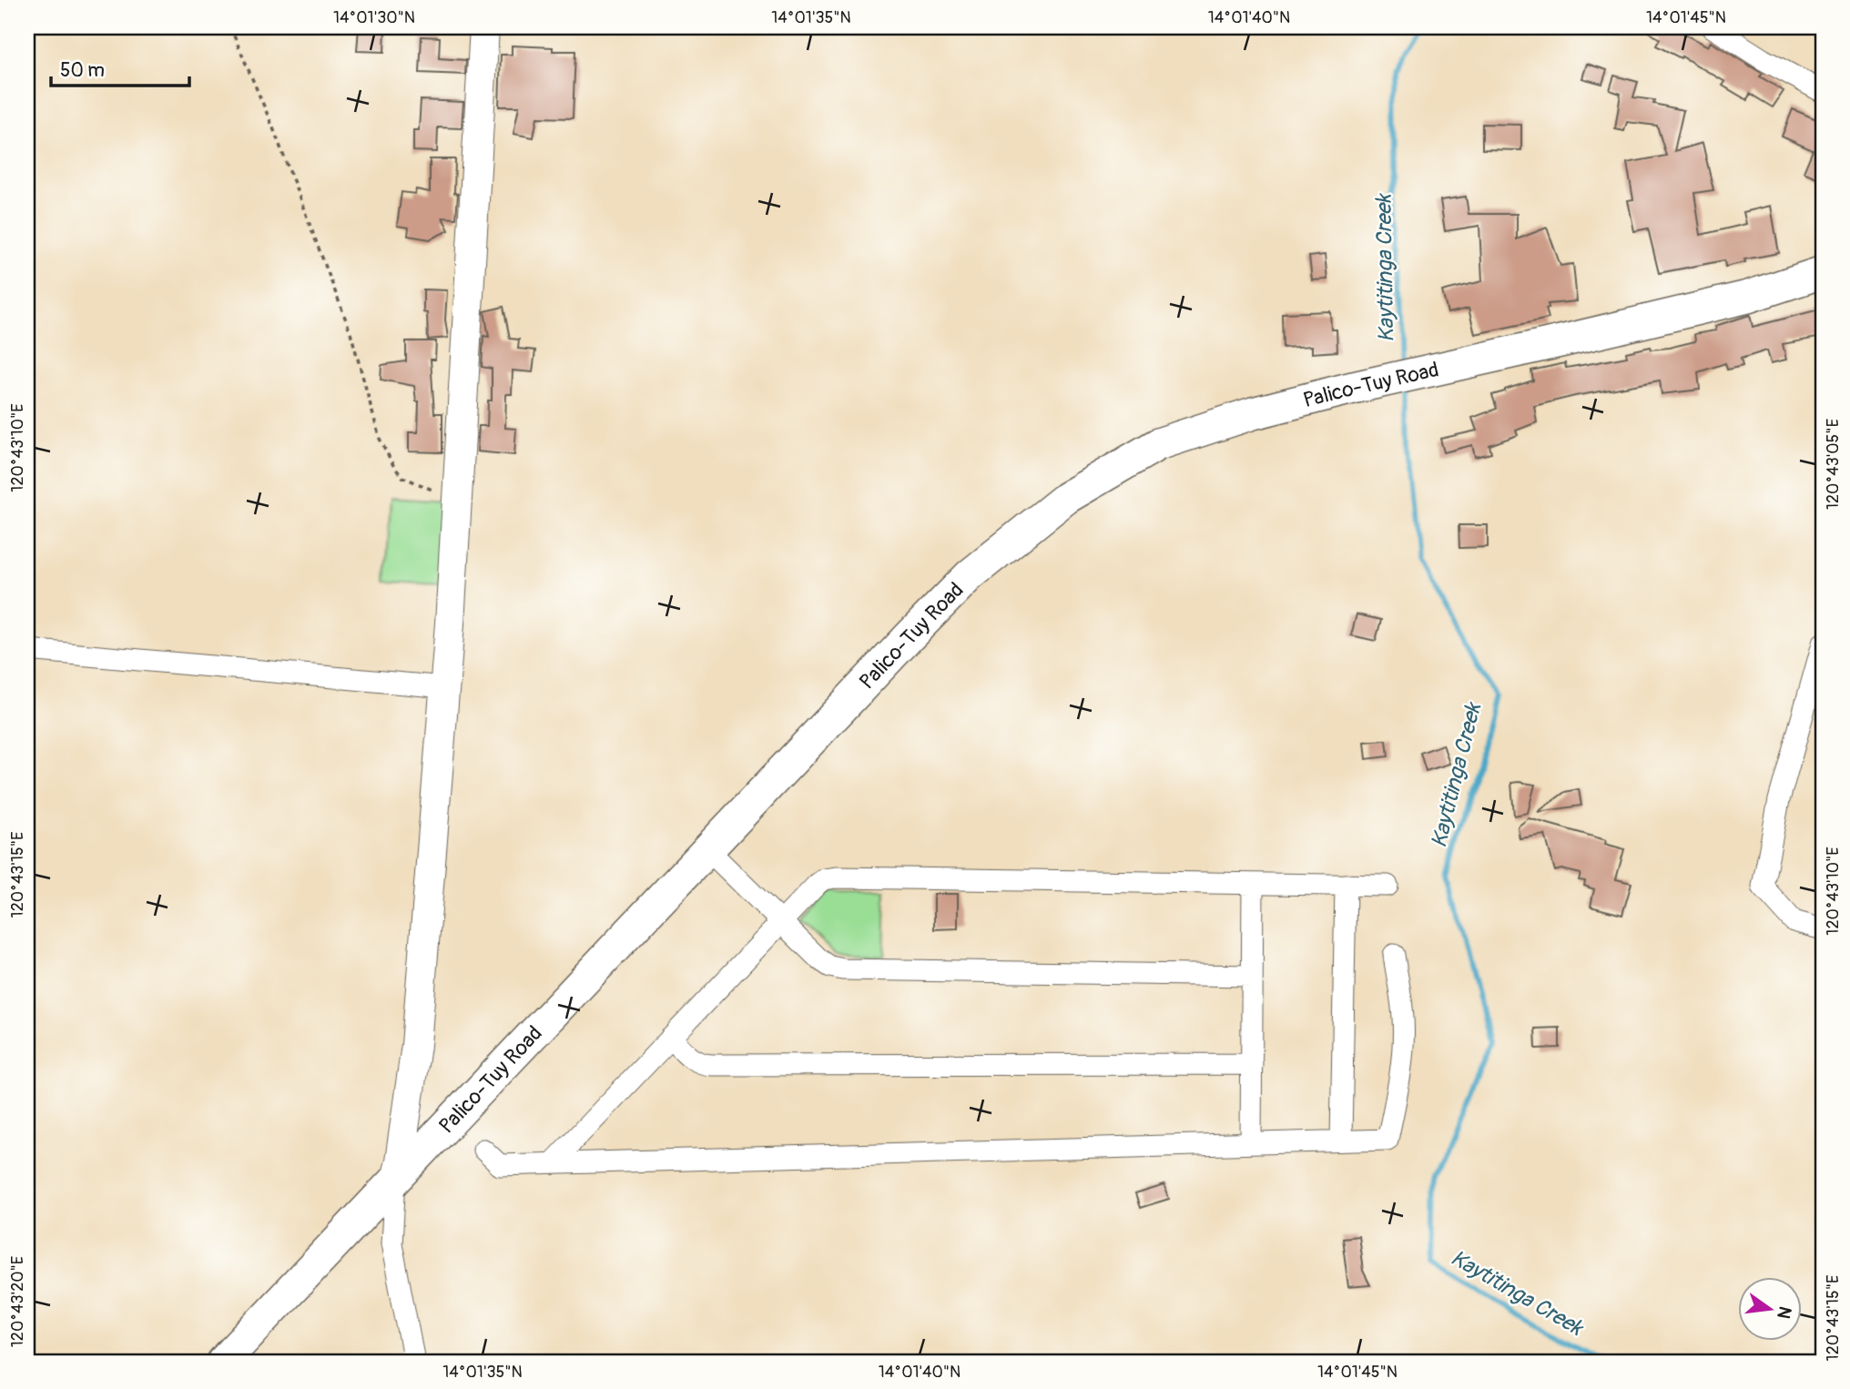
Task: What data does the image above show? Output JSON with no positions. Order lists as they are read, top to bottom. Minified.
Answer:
{"streets":{"main road":["Palico-Tuy Road"]},"water":["Kaytitinga Creek"],"scale_bar":"50 m","north":"right","coordinates":["14°01'30\"N","14°01'35\"N","14°01'40\"N","14°01'45\"N","120°43'10\"E","120°43'05\"E","120°43'15\"E","120°43'20\"E"]}
